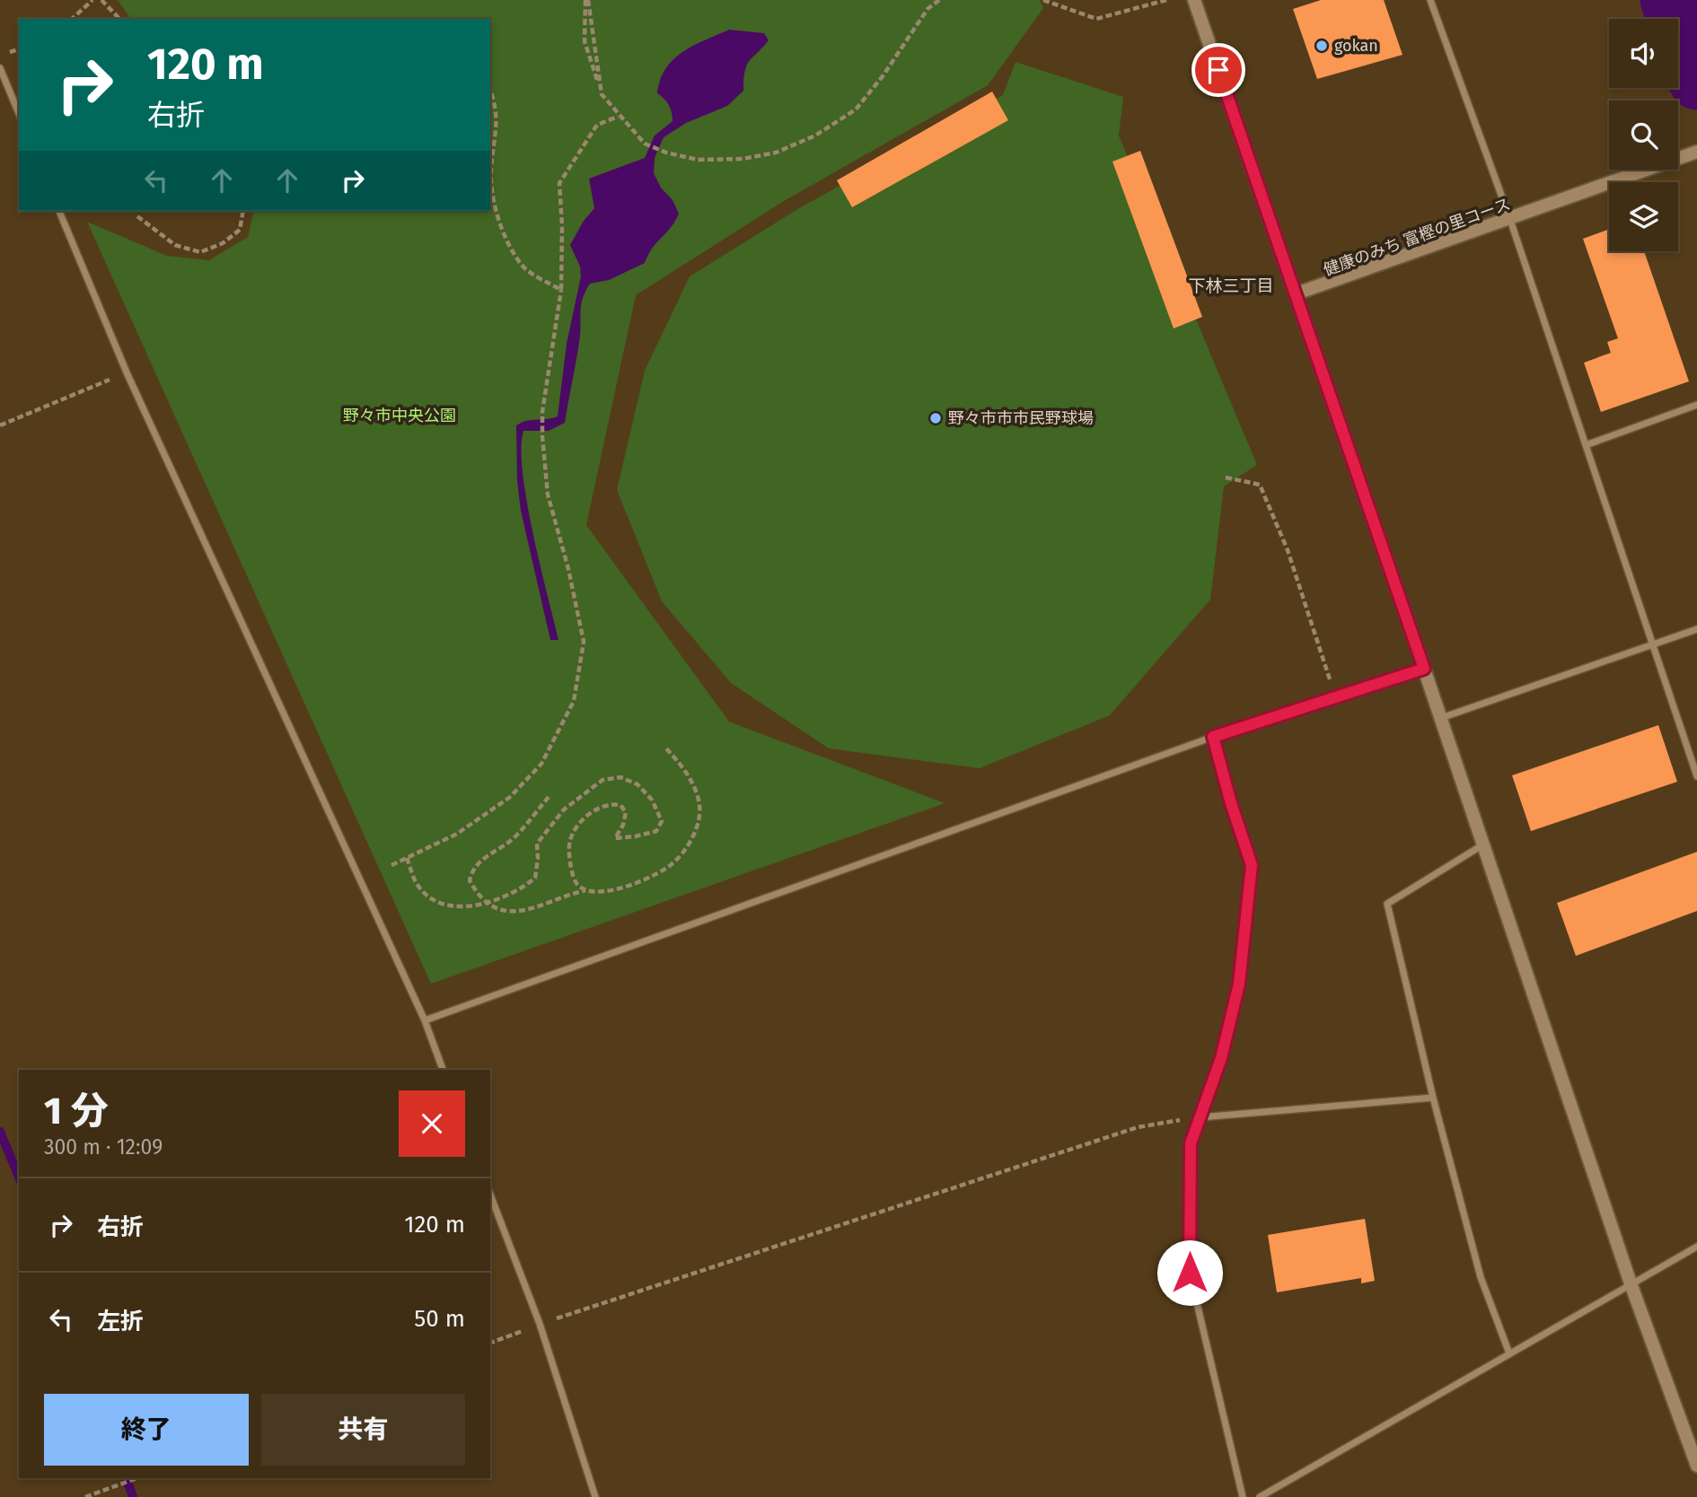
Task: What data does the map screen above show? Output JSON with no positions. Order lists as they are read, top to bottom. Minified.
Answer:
{"districts":["下林三丁目"],"parks":["野々市中央公園"],"places":["gokan","野々市市市民野球場"],"page":{"turn":["120 m","右折"],"heading":["1 分","300 m · 12:09"],"list":[{"name":"右折","value":"120 m"},{"name":"左折","value":"50 m"}],"buttons":["終了","共有"]}}
